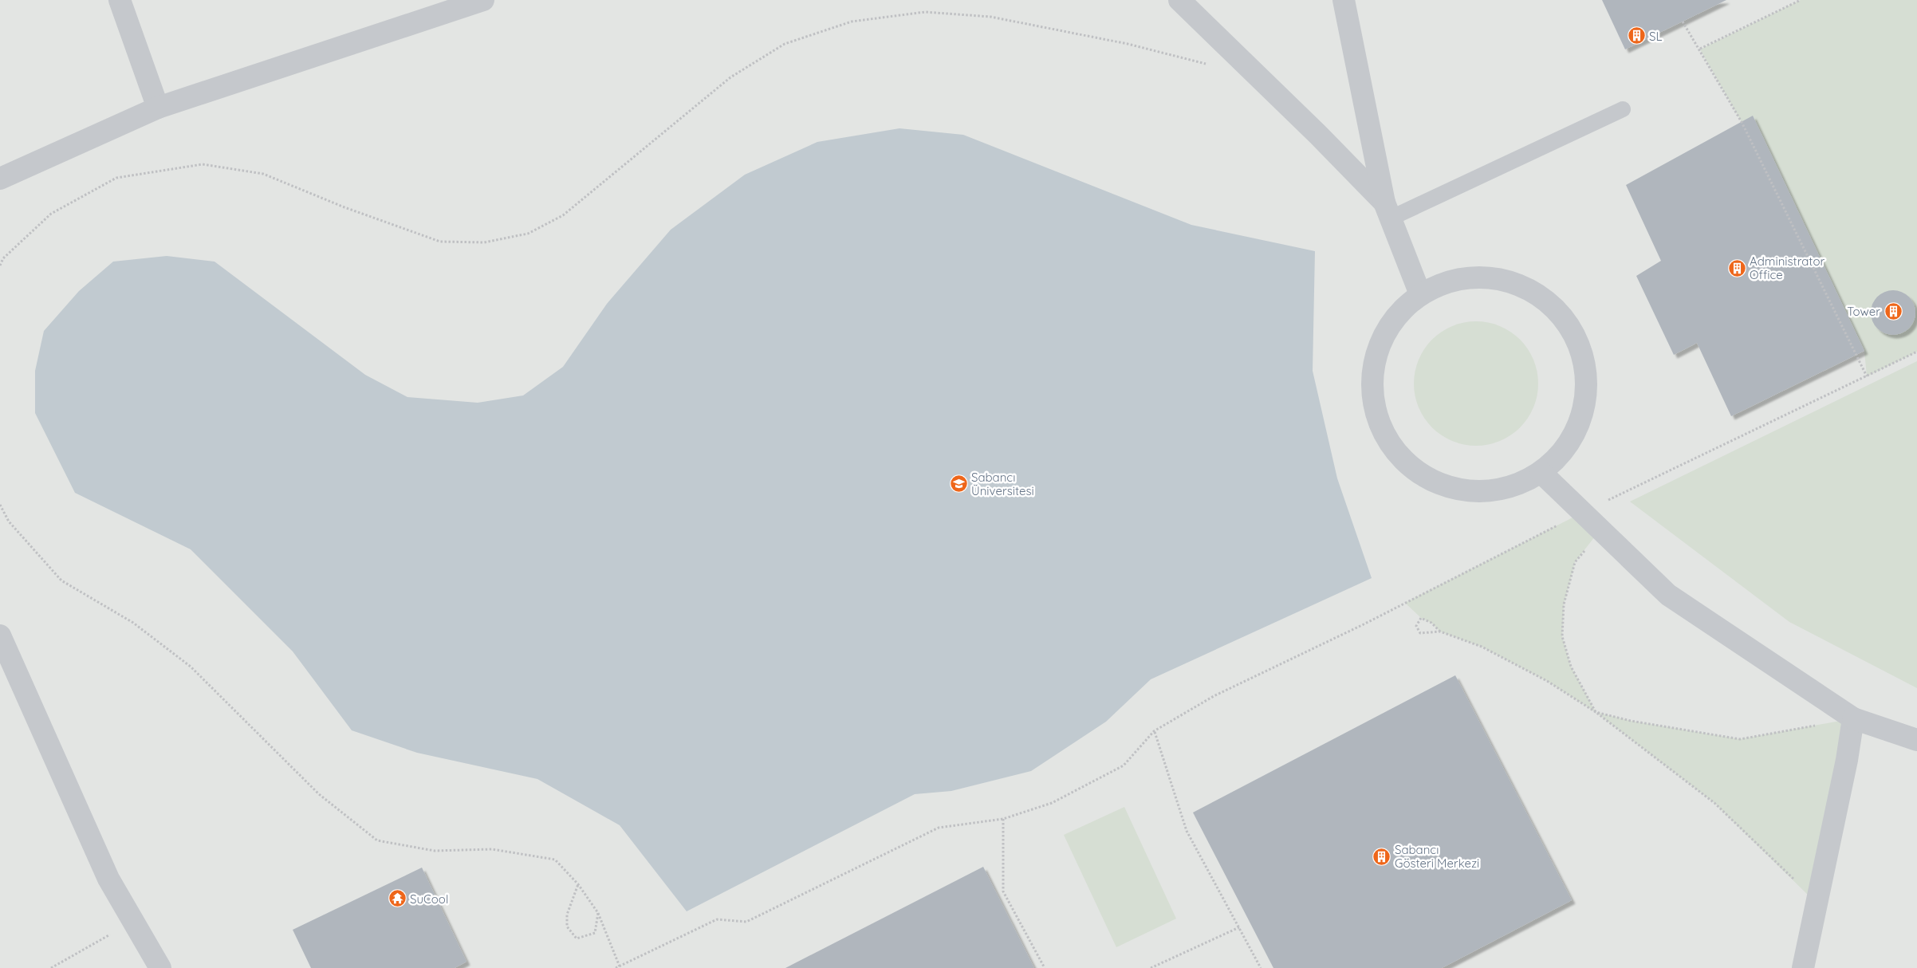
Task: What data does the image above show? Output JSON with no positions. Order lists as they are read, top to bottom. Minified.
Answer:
{"places":{"building":["SL","Administrator Office","Tower","Sabancı Gösteri Merkezi"],"school or university":["Sabancı Üniversitesi"],"temple":["SuCool"]}}
